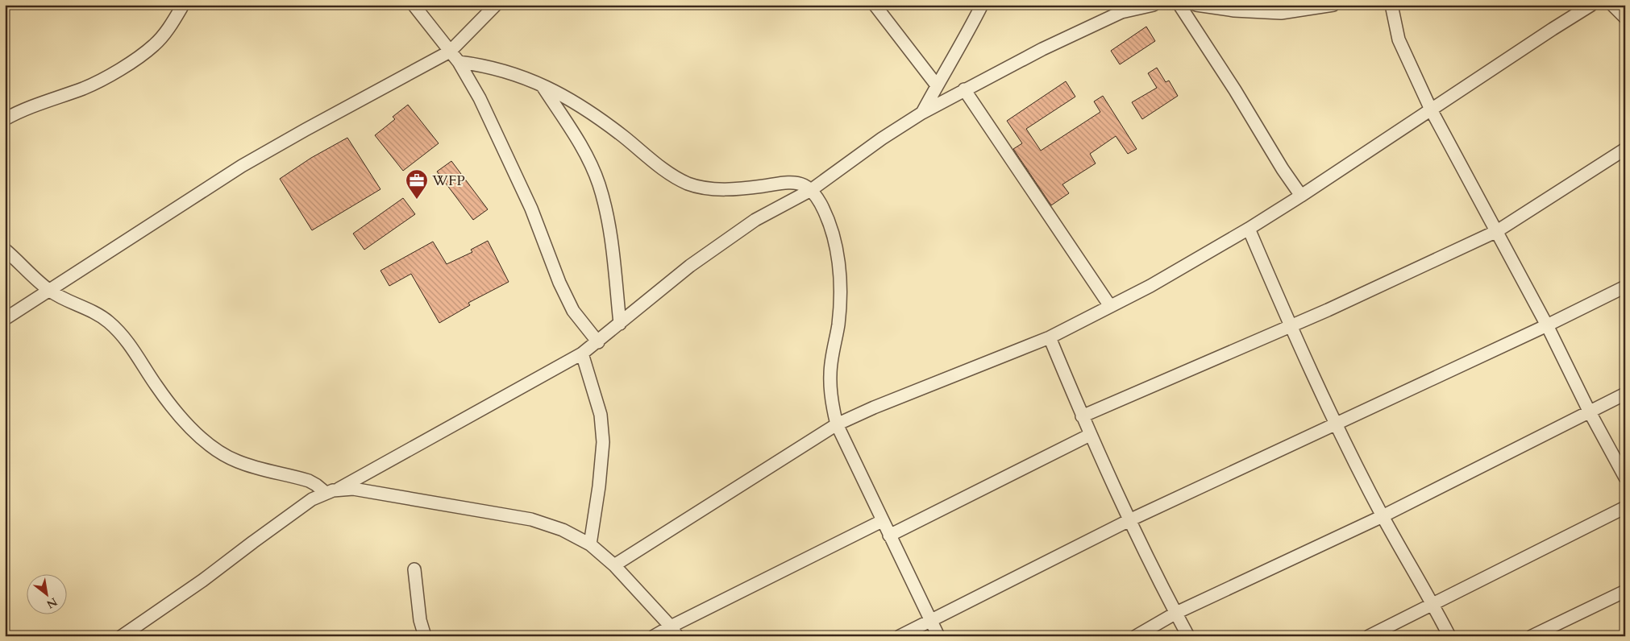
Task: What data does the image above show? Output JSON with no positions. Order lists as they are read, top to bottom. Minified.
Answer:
{"places":{"office":["WFP"]},"north":"bottom right"}
